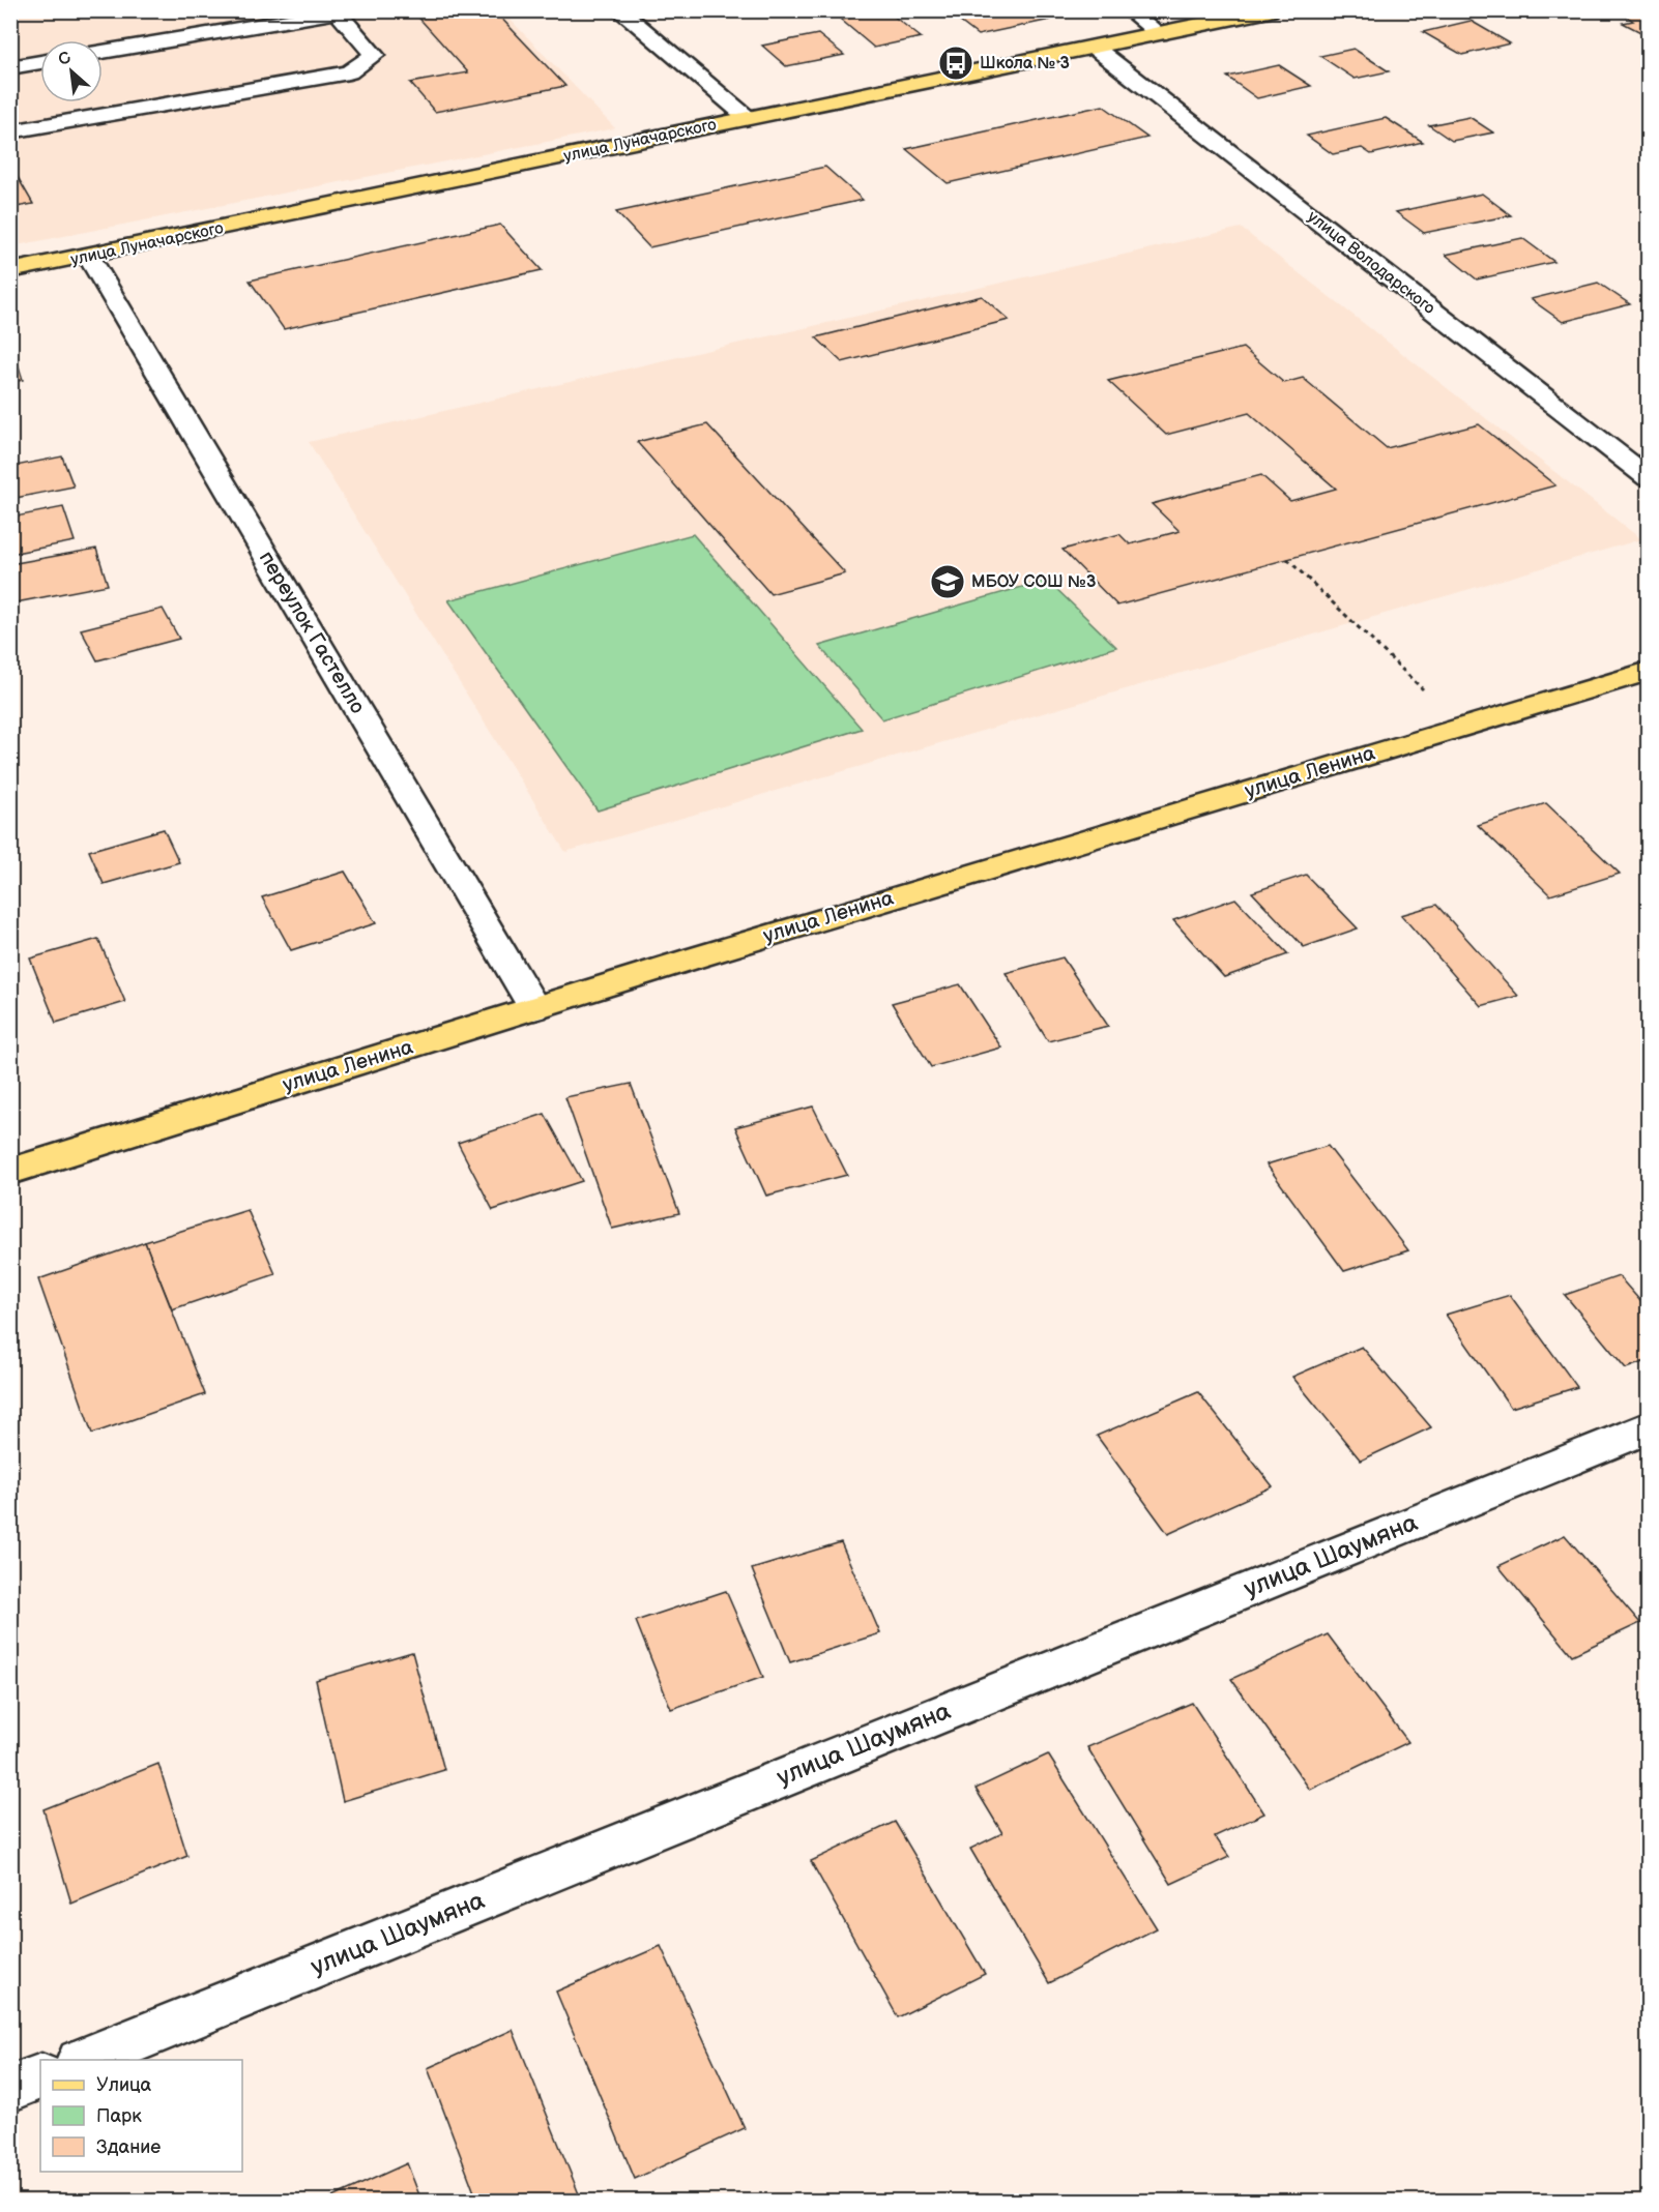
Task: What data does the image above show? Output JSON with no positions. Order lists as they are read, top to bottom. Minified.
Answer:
{"streets":{"main road":["улица Луначарского","улица Ленина"],"street":["улица Володарского","переулок Гастелло","улица Шаумяна"]},"crossings":[["улица Луначарского","улица Володарского"],["улица Луначарского","переулок Гастелло"],["переулок Гастелло","улица Ленина"]],"places":{"bus stop":["Школа № 3"],"school or university":["МБОУ СОШ №3"]},"legend":["Улица","Парк","Здание"],"north":"top left"}
